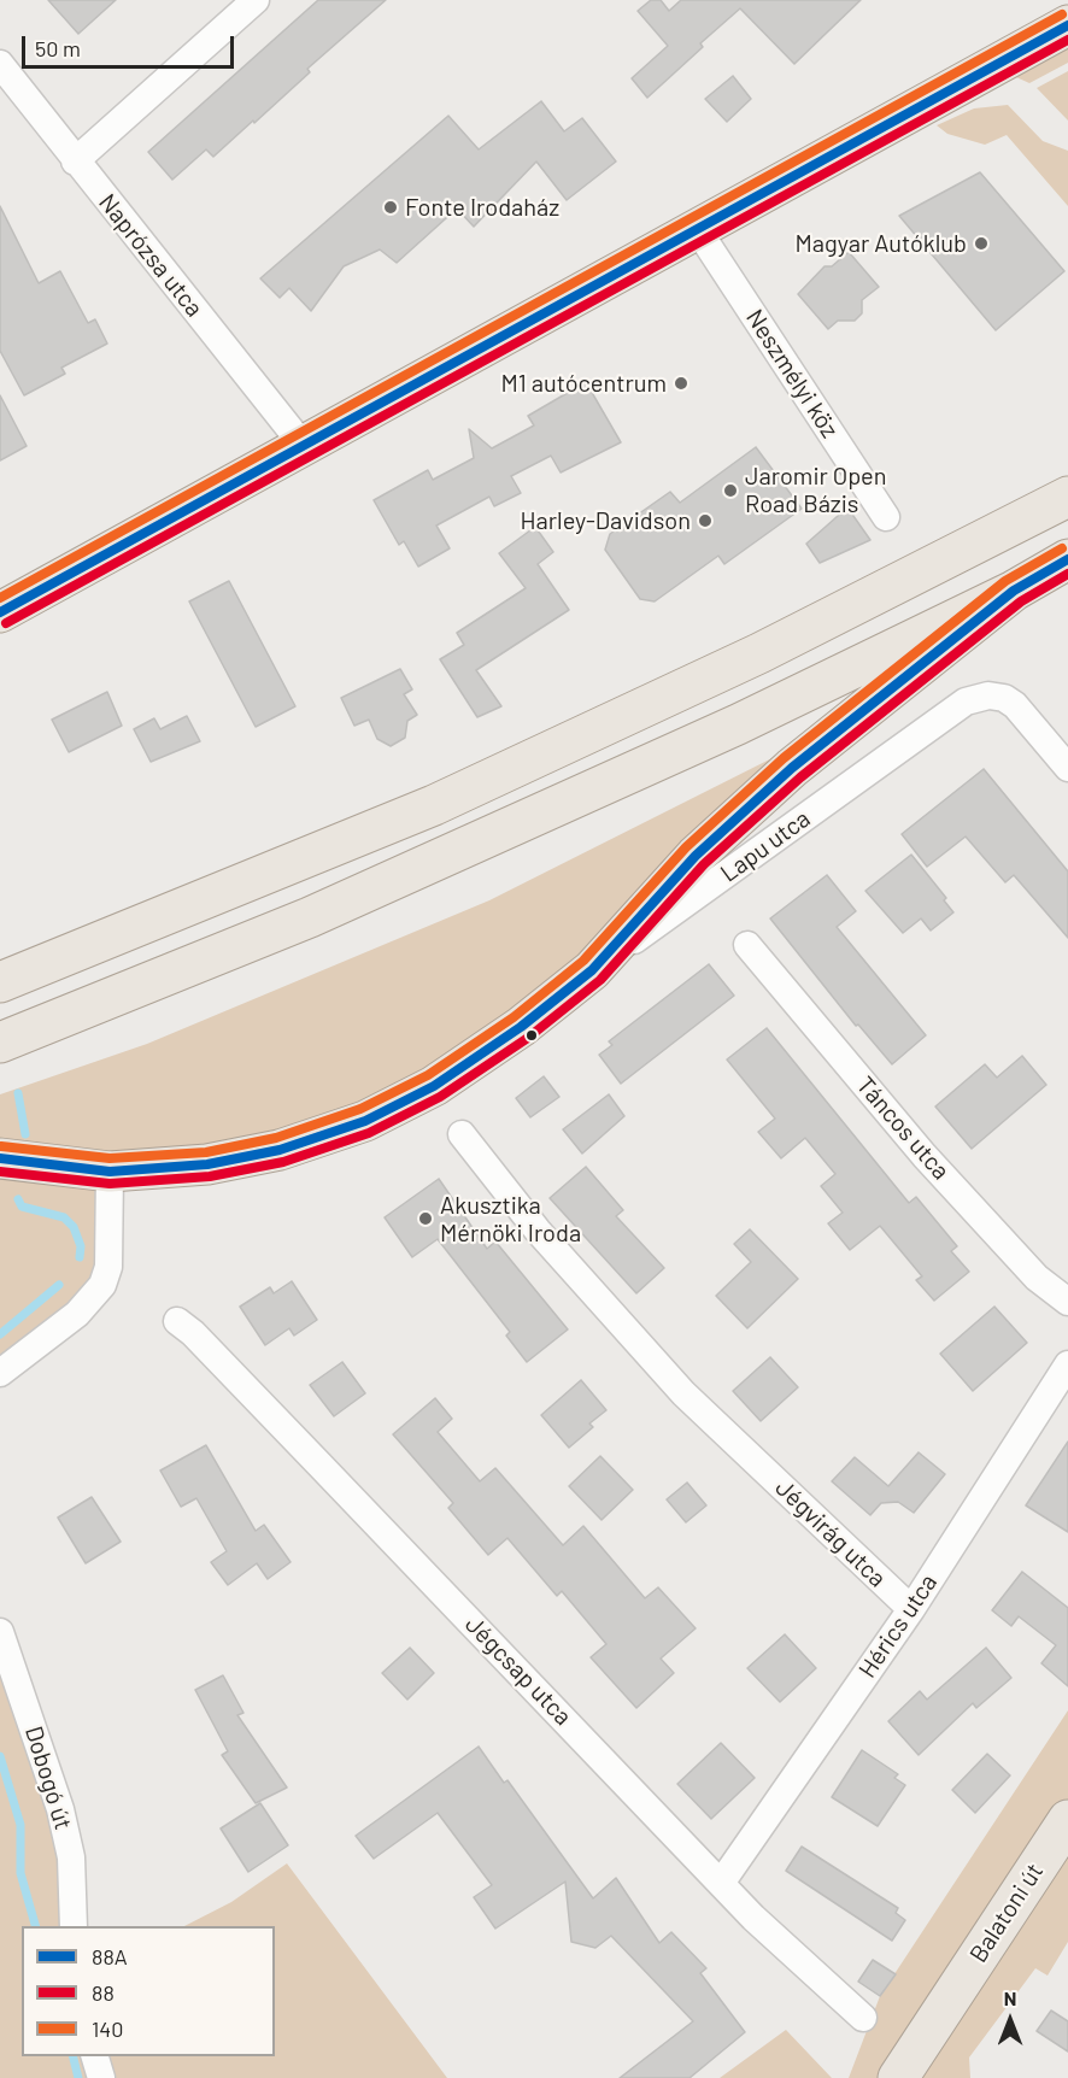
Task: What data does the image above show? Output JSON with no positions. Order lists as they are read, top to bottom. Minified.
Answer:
{"streets":{"main road":["Lapu utca","Balatoni út"],"street":["Naprózsa utca","Neszmélyi köz","Táncos utca","Jégvirág utca","Hérics utca","Jégcsap utca","Dobogó út"]},"crossings":[["Jégvirág utca","Hérics utca"],["Hérics utca","Jégcsap utca"]],"places":["Fonte Irodaház","Magyar Autóklub","M1 autócentrum","Jaromir Open Road Bázis","Harley-Davidson","Akusztika Mérnöki Iroda"],"lines":["transit line 140","transit line 88A","transit line 88"],"legend":["88A","88","140"],"scale_bar":"50 m","north":"top"}
